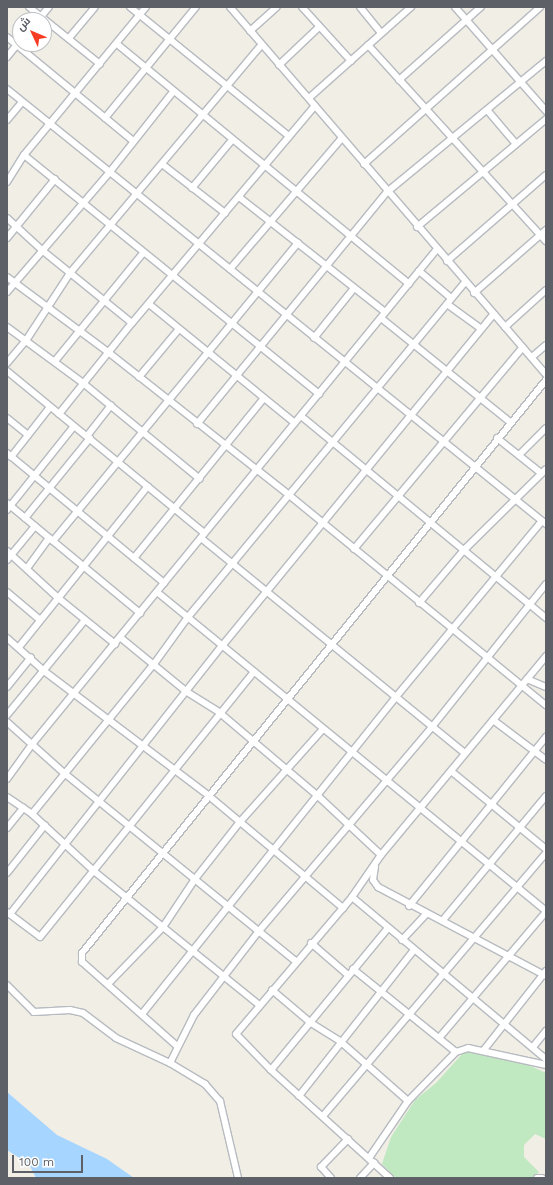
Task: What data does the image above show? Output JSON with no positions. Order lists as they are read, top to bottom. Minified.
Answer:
{"scale_bar":"100 m","north":"top left"}
